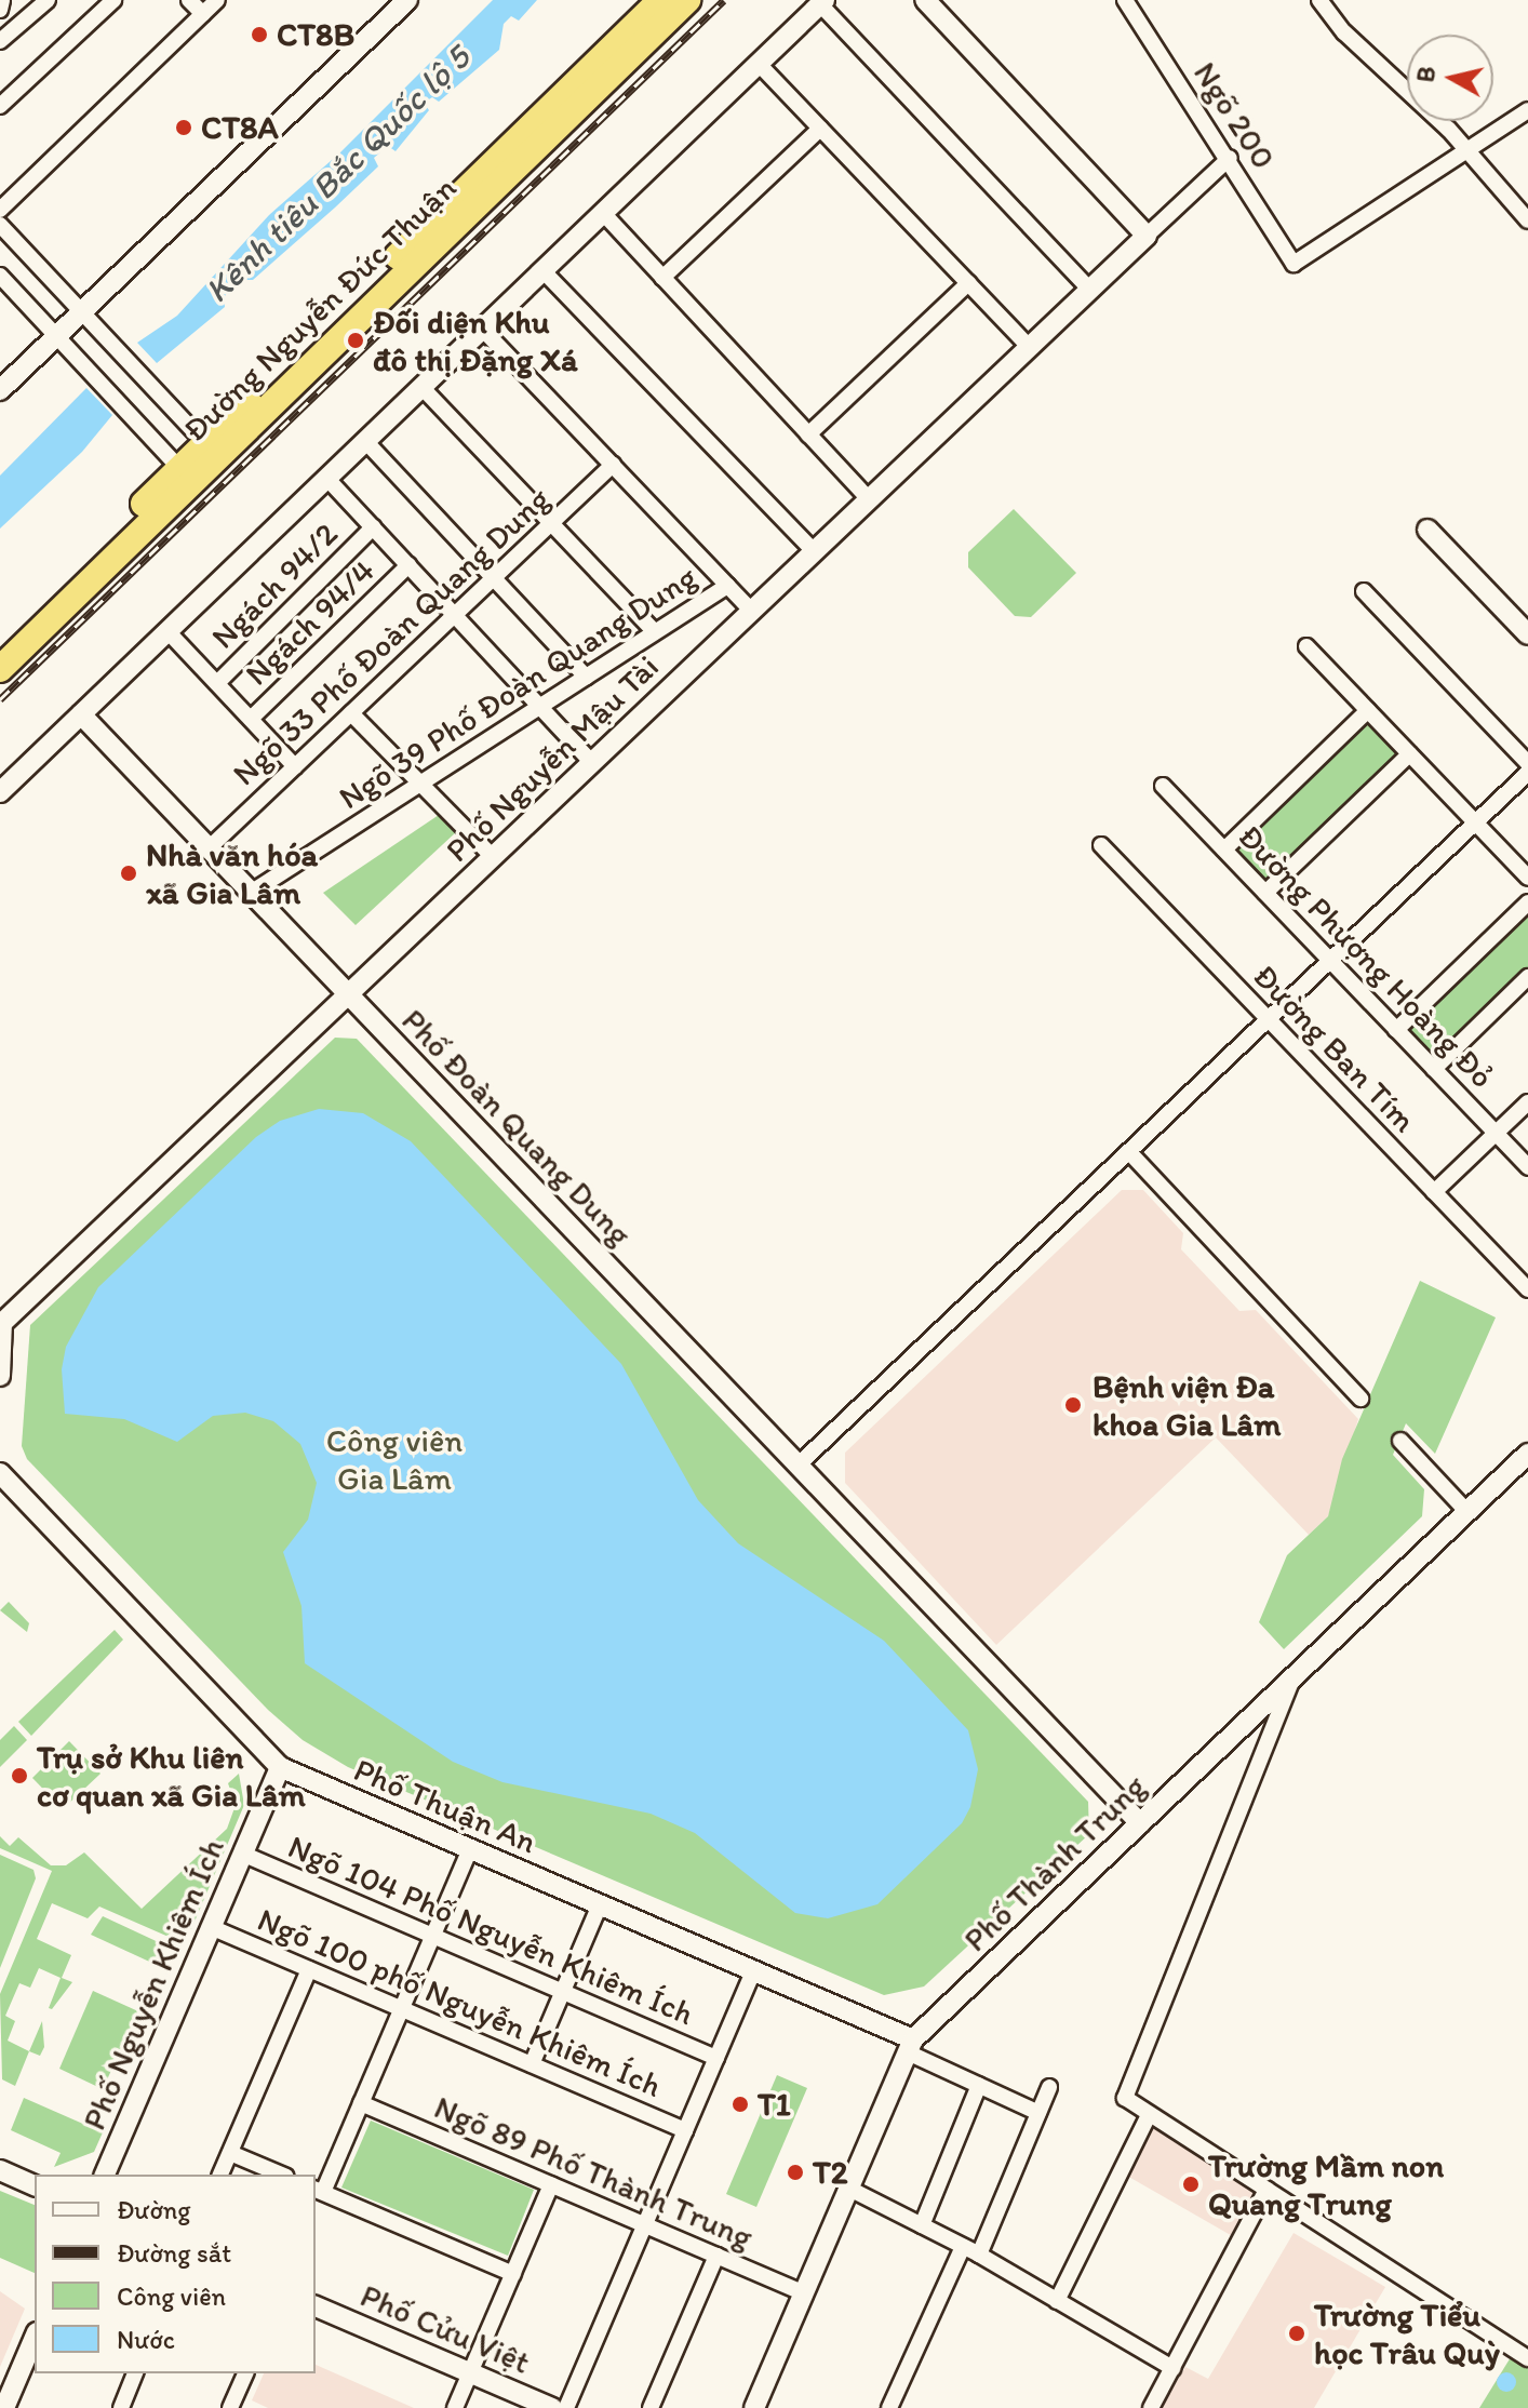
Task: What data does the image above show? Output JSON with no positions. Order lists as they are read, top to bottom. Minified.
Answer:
{"streets":{"highway":["Đường Nguyễn Đức Thuận"],"street":["Ngõ 200","Ngách 94/2","Ngách 94/4","Ngõ 33 Phố Đoàn Quang Dung","Ngõ 39 Phố Đoàn Quang Dung","Phố Nguyễn Mậu Tài","Đường Phượng Hoàng Đỏ","Đường Ban Tím","Phố Đoàn Quang Dung","Phố Thuận An","Phố Thành Trung","Ngõ 104 Phố Nguyễn Khiêm Ích","Phố Nguyễn Khiêm Ích","Ngõ 100 phố Nguyễn Khiêm Ích","Ngõ 89 Phố Thành Trung","Phố Cửu Việt"]},"crossings":[["Ngõ 33 Phố Đoàn Quang Dung","Phố Đoàn Quang Dung"],["Ngõ 39 Phố Đoàn Quang Dung","Phố Đoàn Quang Dung"],["Phố Nguyễn Mậu Tài","Phố Đoàn Quang Dung"],["Phố Đoàn Quang Dung","Phố Thành Trung"],["Phố Thuận An","Phố Thành Trung"],["Phố Thuận An","Phố Nguyễn Khiêm Ích"],["Phố Thành Trung","Ngõ 89 Phố Thành Trung"],["Ngõ 104 Phố Nguyễn Khiêm Ích","Phố Nguyễn Khiêm Ích"],["Phố Nguyễn Khiêm Ích","Ngõ 100 phố Nguyễn Khiêm Ích"]],"water":["Kênh tiêu Bắc Quốc lộ 5"],"parks":["Công viên Gia Lâm"],"places":["CT8B","CT8A","Đối diện Khu đô thị Đặng Xá","Nhà văn hóa xã Gia Lâm","Bệnh viện Đa khoa Gia Lâm","Trụ sở Khu liên cơ quan xã Gia Lâm","T1","T2","Trường Mầm non Quang Trung","Trường Tiểu học Trâu Quỳ"],"legend":["Đường","Đường sắt","Công viên","Nước"],"north":"left"}
